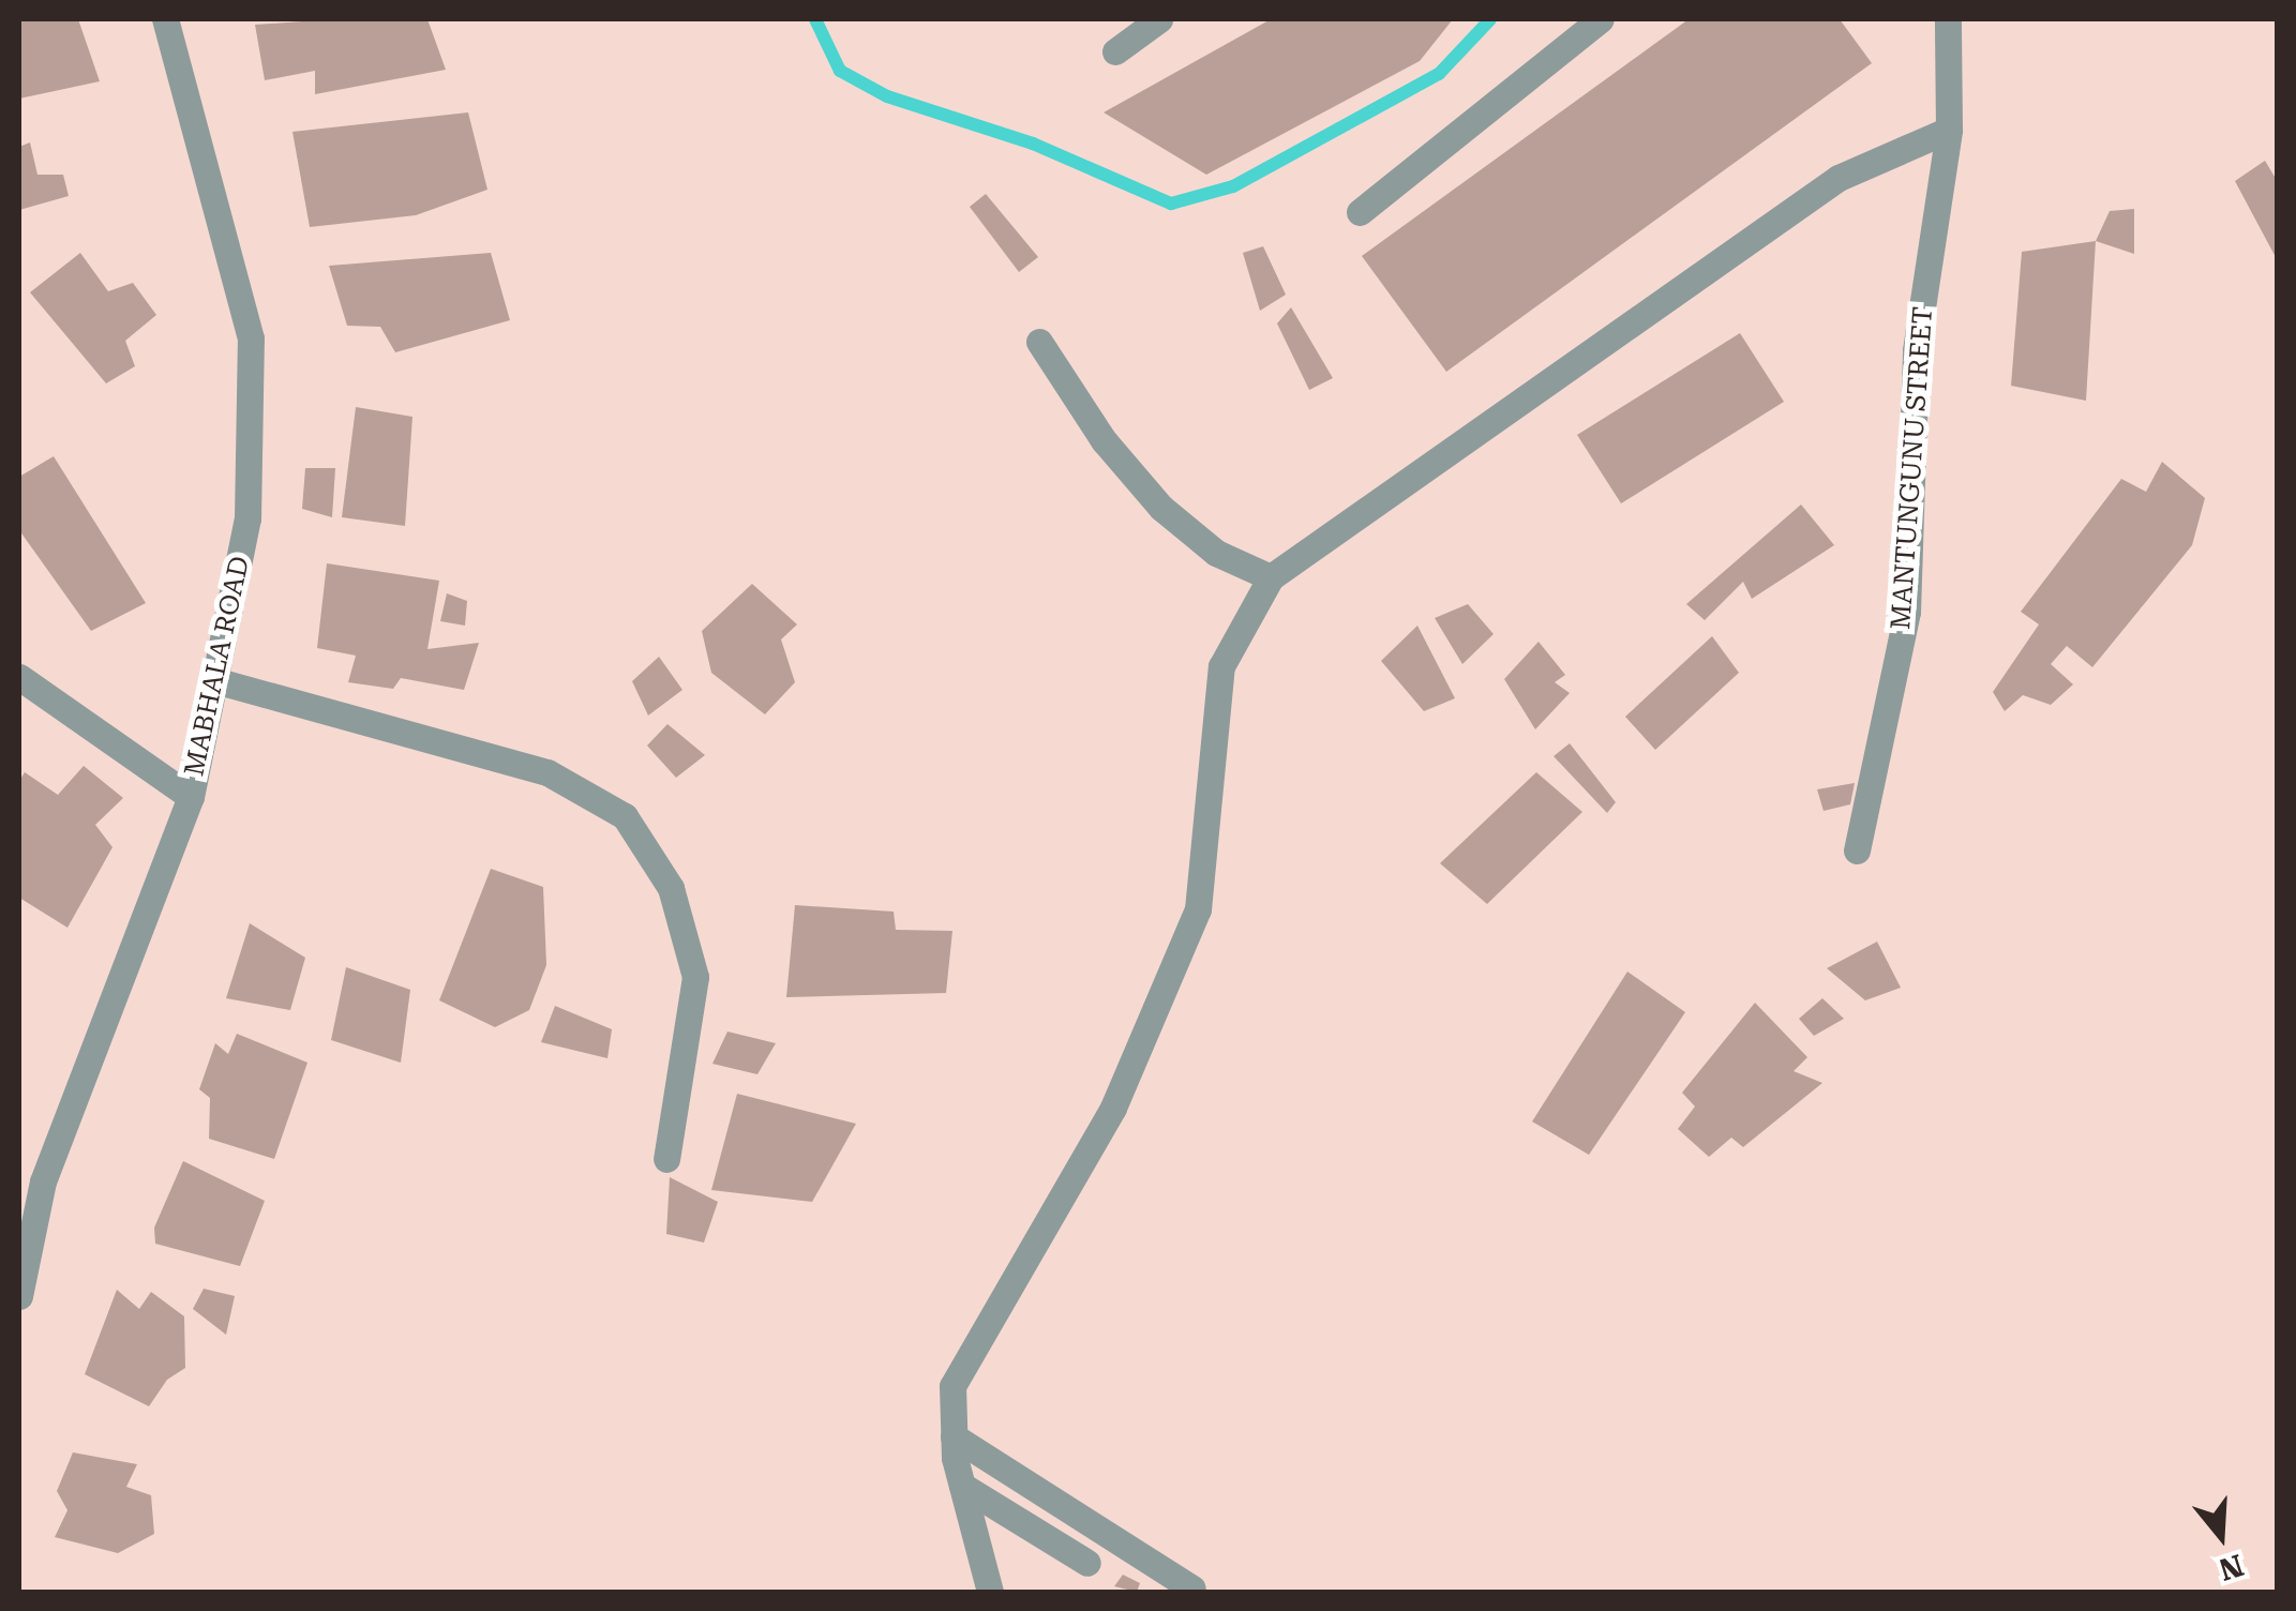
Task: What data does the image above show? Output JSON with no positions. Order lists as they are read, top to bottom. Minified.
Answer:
{"streets":{"street":["MANTUNGUNU STREET","MABHALA ROAD"]},"north":"bottom"}
